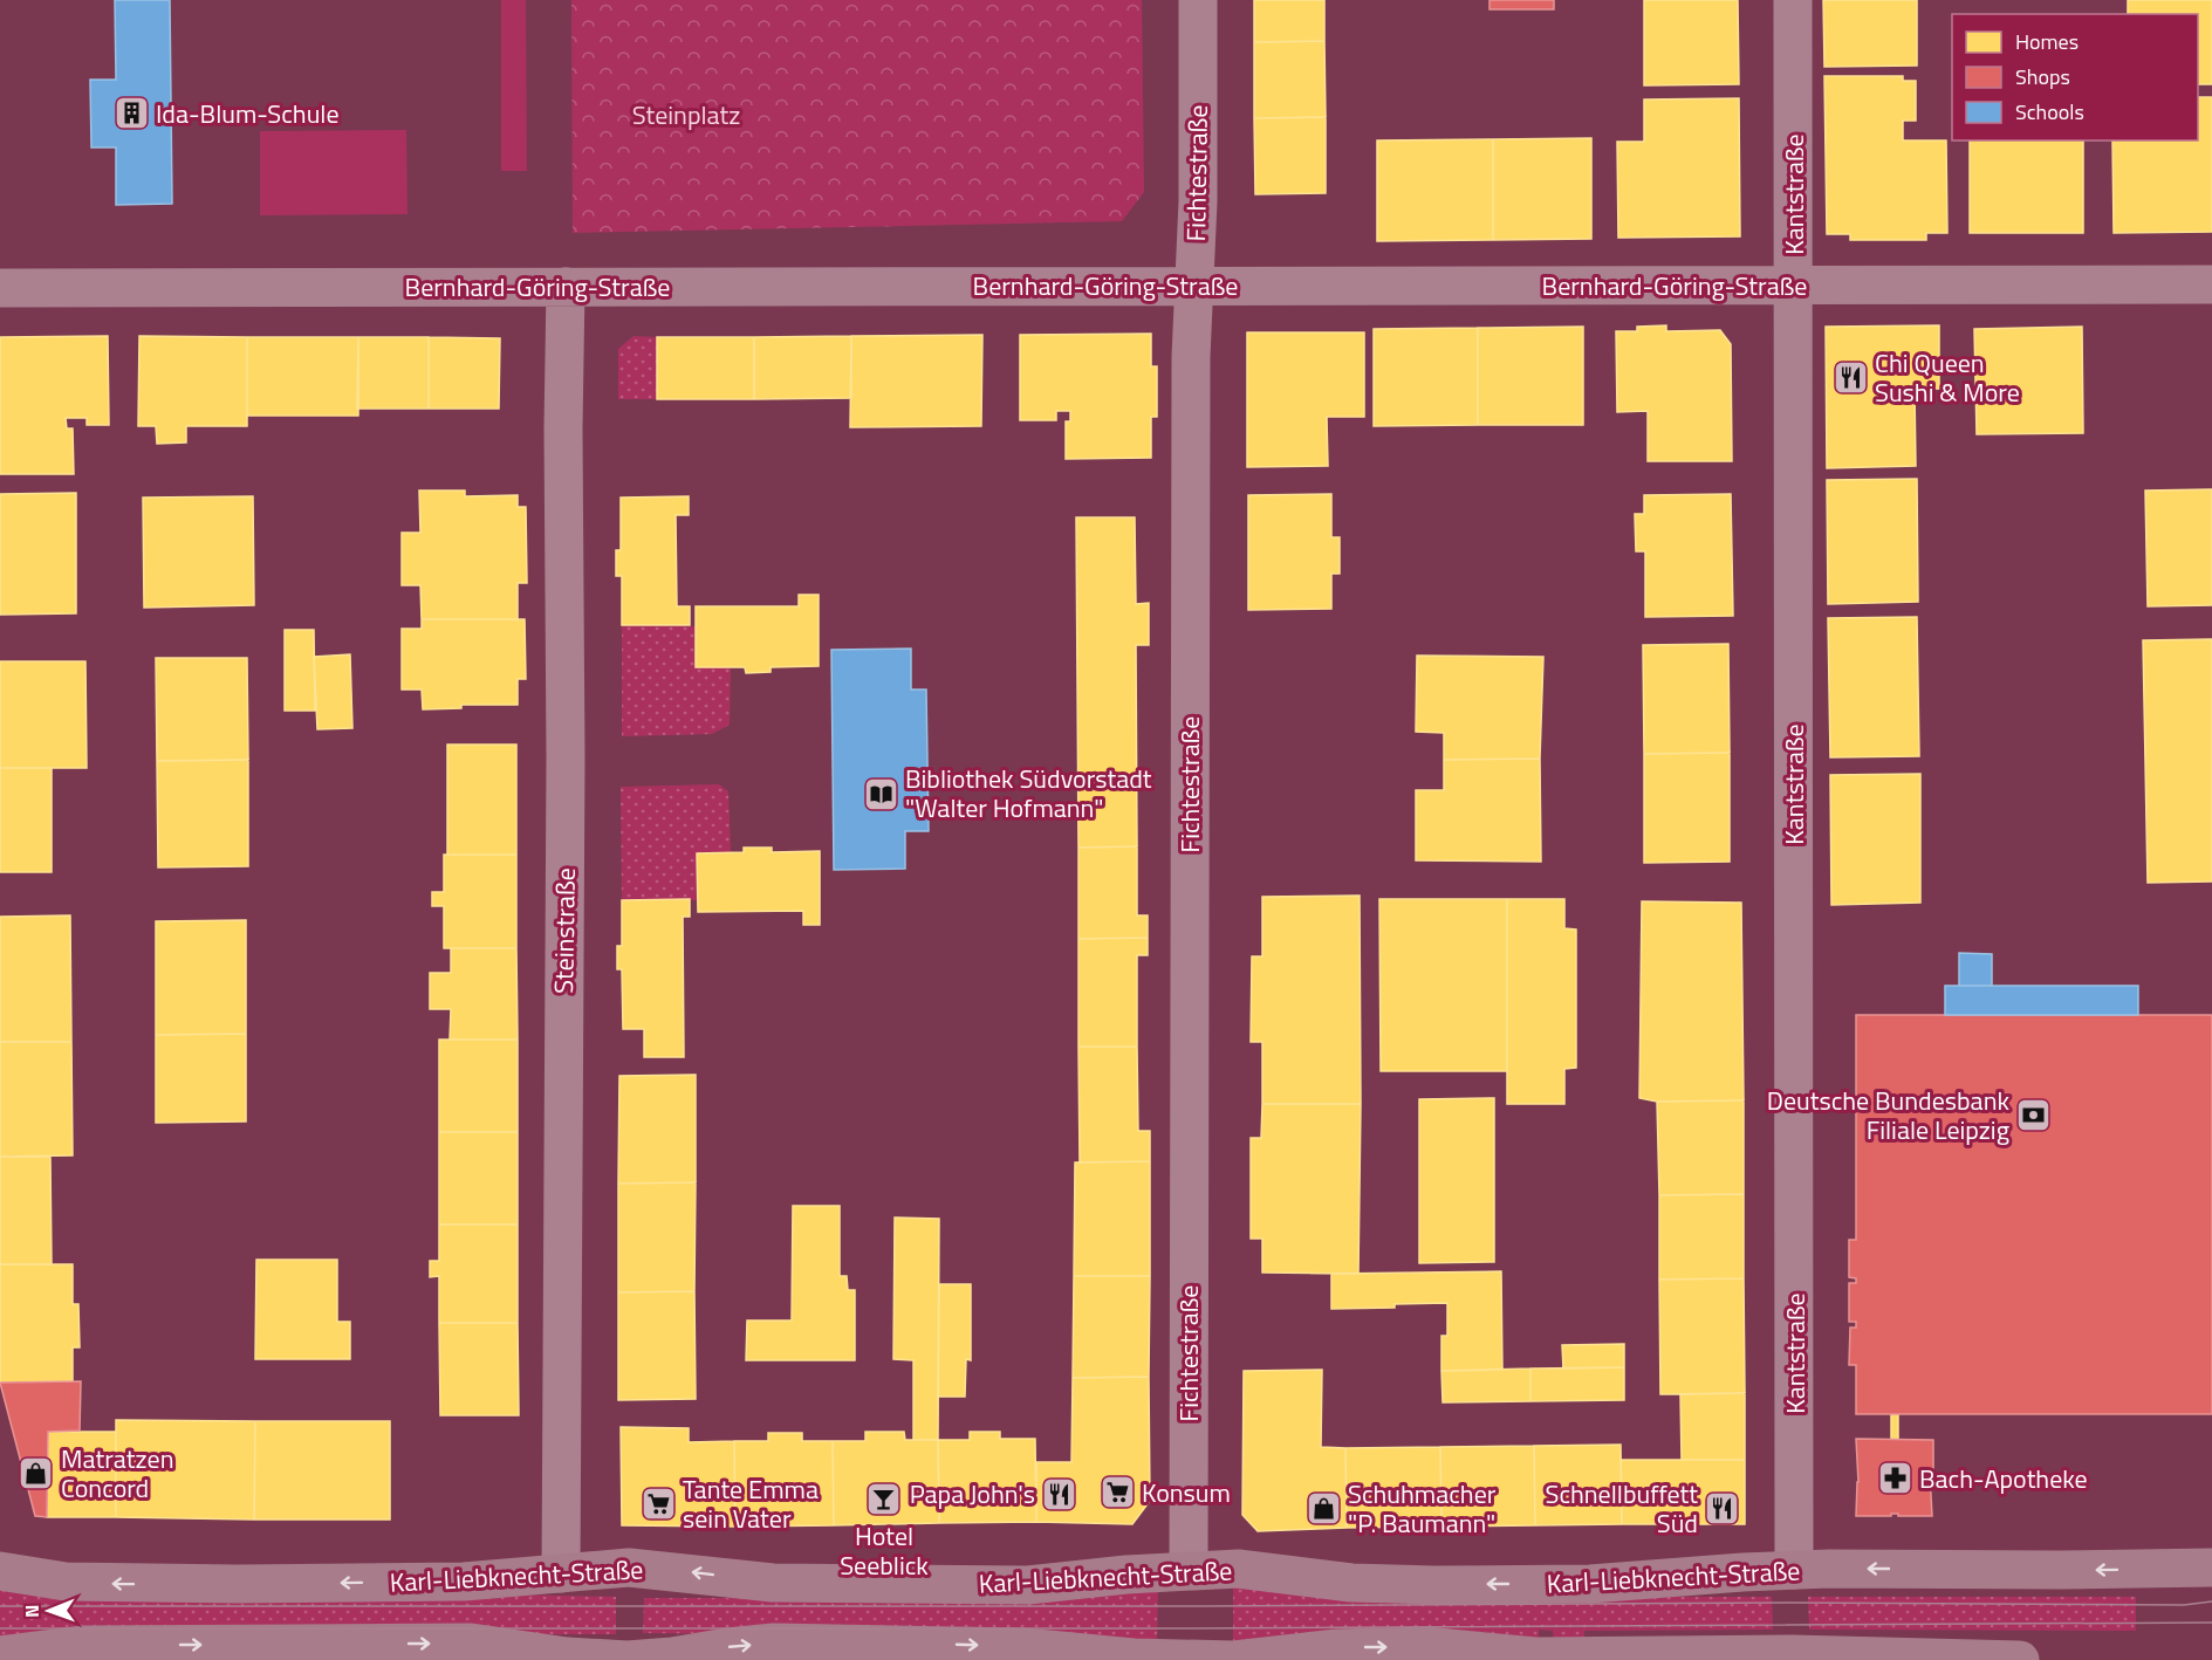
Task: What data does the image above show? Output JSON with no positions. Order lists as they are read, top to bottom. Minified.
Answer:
{"streets":{"main road":["Karl-Liebknecht-Straße"],"street":["Fichtestraße","Kantstraße","Bernhard-Göring-Straße","Steinstraße"]},"crossings":[["Fichtestraße","Bernhard-Göring-Straße"],["Fichtestraße","Karl-Liebknecht-Straße"],["Kantstraße","Bernhard-Göring-Straße"],["Kantstraße","Karl-Liebknecht-Straße"],["Bernhard-Göring-Straße","Steinstraße"],["Steinstraße","Karl-Liebknecht-Straße"]],"parks":["Steinplatz"],"places":{"building":["Ida-Blum-Schule"],"restaurant":["Chi Queen Sushi & More","Papa John's","Schnellbuffett Süd"],"library":["Bibliothek Südvorstadt \"Walter Hofmann\""],"bank":["Deutsche Bundesbank Filiale Leipzig"],"shop":["Matratzen Concord","Schuhmacher \"P. Baumann\""],"pharmacy":["Bach-Apotheke"],"supermarket":["Konsum","Tante Emma sein Vater"],"bar":["Hotel Seeblick"]},"legend":["Homes","Shops","Schools"],"north":"left"}
